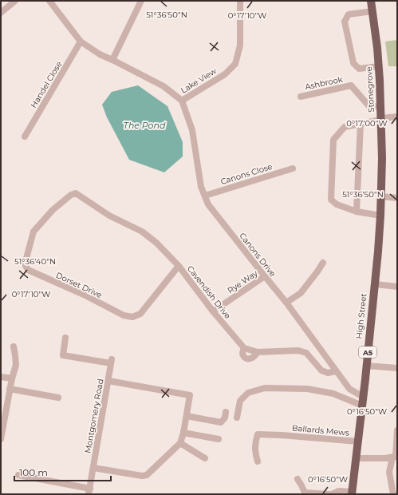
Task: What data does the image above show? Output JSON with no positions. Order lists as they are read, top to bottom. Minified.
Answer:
{"streets":{"main road":["Stonegrove","High Street","A5"],"street":["Lake View","Ashbrook","Handel Close","Canons Close","Canons Drive","Rye Way","Dorset Drive","Cavendish Drive","Montgomery Road","Ballards Mews"]},"crossings":[["Lake View","Handel Close"],["Lake View","Canons Drive"],["Ashbrook","Stonegrove"],["Stonegrove","High Street"],["Canons Close","Canons Drive"],["Canons Drive","Rye Way"],["Canons Drive","High Street"],["Rye Way","Cavendish Drive"],["Dorset Drive","Cavendish Drive"],["High Street","Ballards Mews"]],"water":["The Pond"],"scale_bar":"100 m","coordinates":["51°36'50\"N","0°17'10\"W","0°17'00\"W","51°36'40\"N","0°16'50\"W"]}
